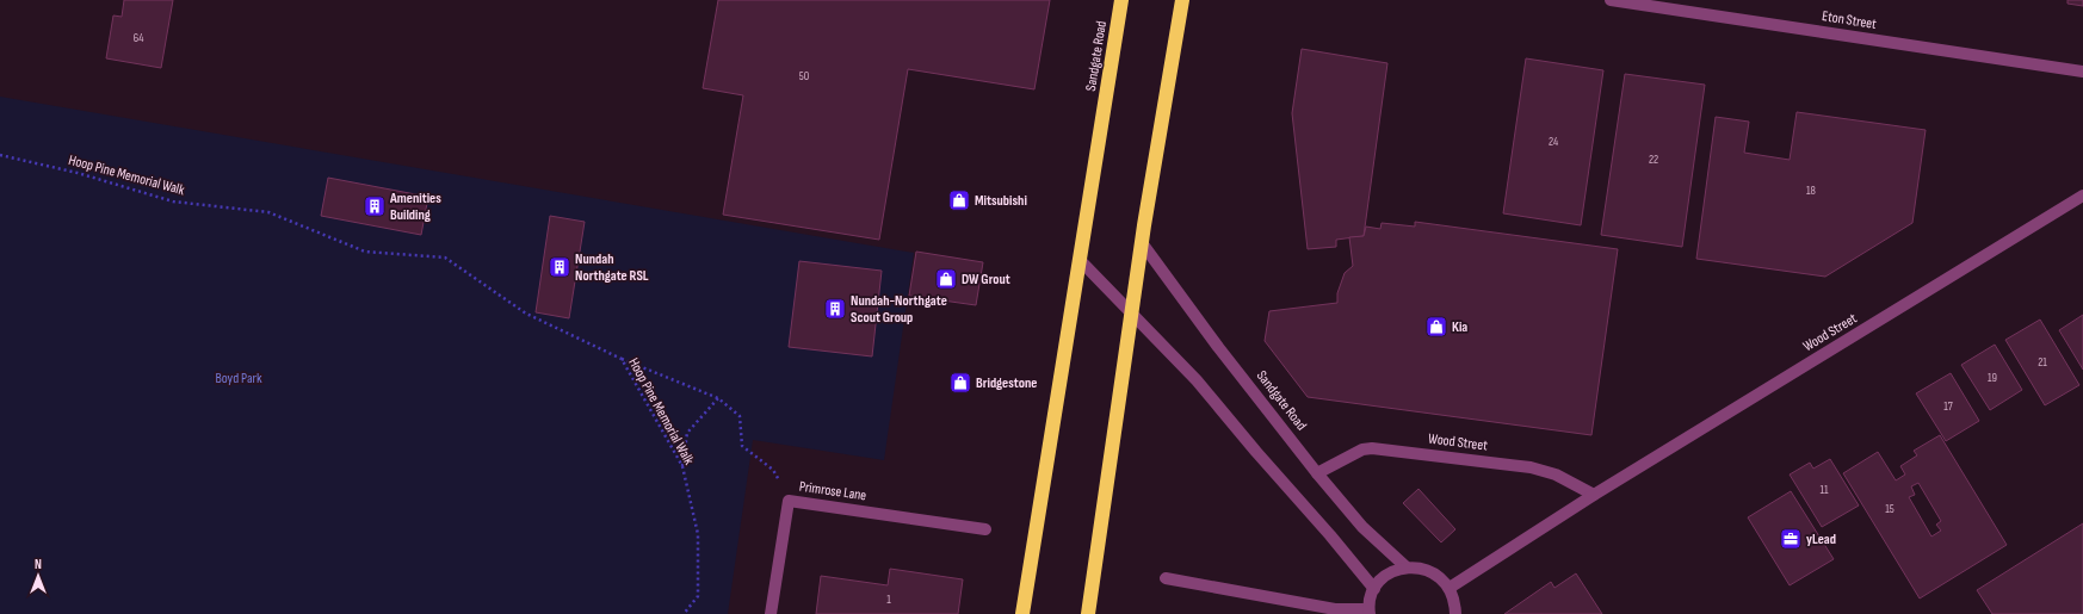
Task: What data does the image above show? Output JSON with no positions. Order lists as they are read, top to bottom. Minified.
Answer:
{"streets":{"highway":["Sandgate Road"],"street":["Eton Street","Wood Street","Primrose Lane"],"path":["Hoop Pine Memorial Walk"]},"crossings":[["Sandgate Road","Wood Street"]],"parks":["Boyd Park"],"places":{"shop":["Mitsubishi","DW Grout","Kia","Bridgestone"],"building":["Amenities Building","Nundah Northgate RSL","Nundah-Northgate Scout Group"],"office":["yLead"]},"house_numbers":["64","50","24","22","18","21","19","17","11","15","1"],"north":"top"}
